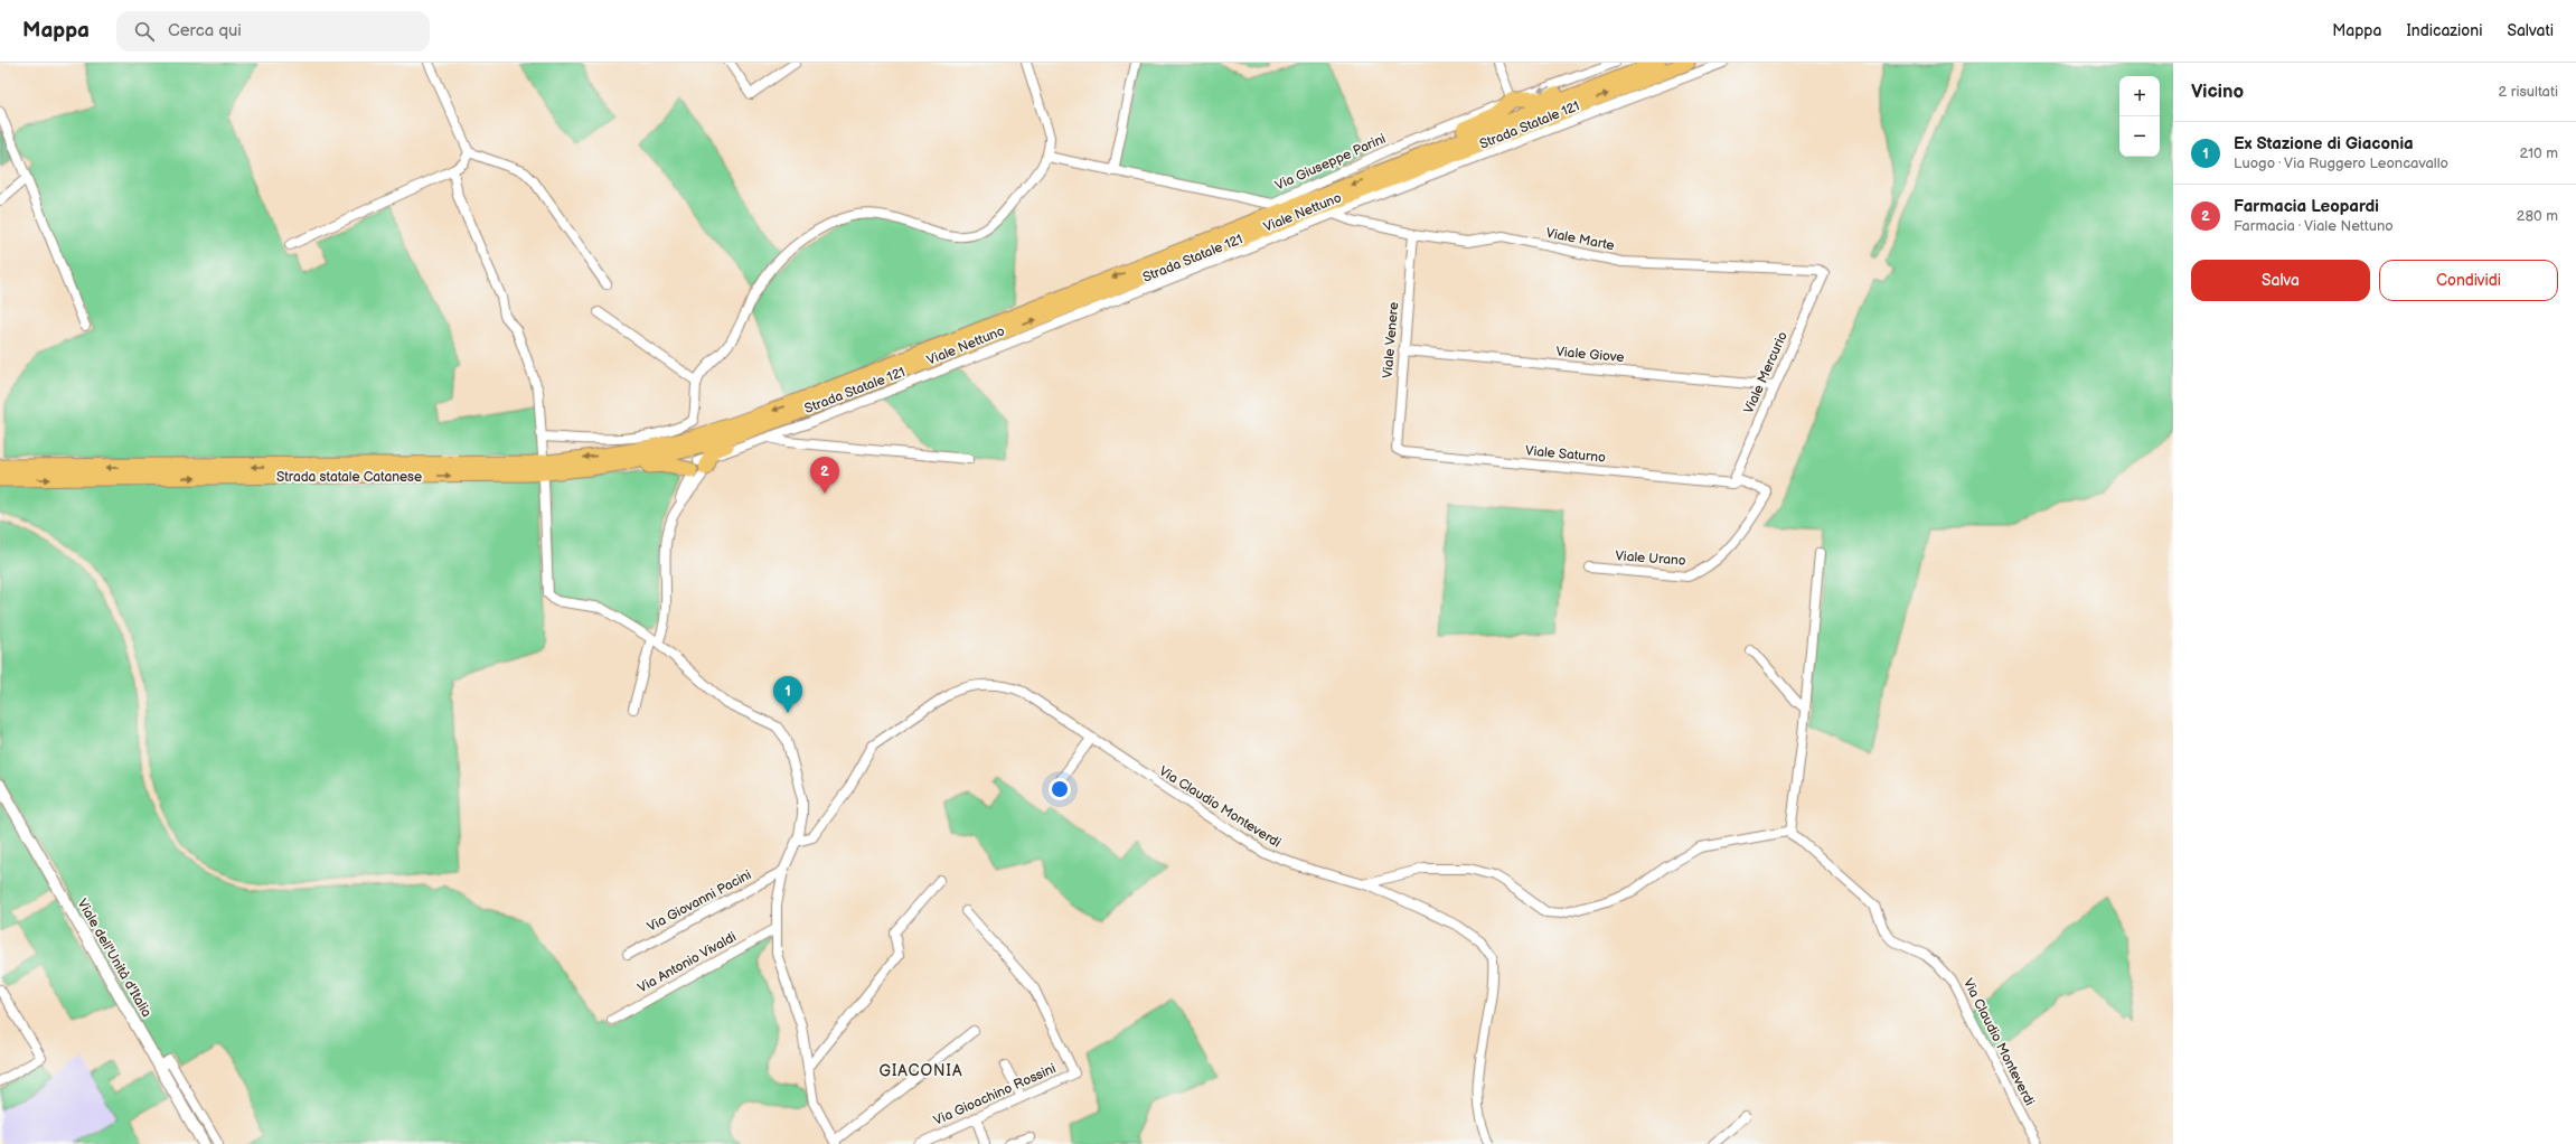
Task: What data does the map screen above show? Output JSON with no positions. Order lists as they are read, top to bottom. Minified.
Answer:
{"streets":{"main road":["Strada Statale 121","Strada statale Catanese"],"street":["Via Giuseppe Parini","Viale Nettuno","Viale Marte","Viale Venere","Viale Giove","Viale Mercurio","Viale Saturno","Viale Urano","Via Claudio Monteverdi","Via Giovanni Pacini","Viale dell'Unità d'Italia","Via Antonio Vivaldi","Via Gioachino Rossini"]},"crossings":[["Strada Statale 121","Viale Nettuno"],["Strada Statale 121","Strada statale Catanese"],["Viale Nettuno","Viale Marte"],["Viale Nettuno","Strada statale Catanese"],["Viale Marte","Viale Venere"],["Viale Marte","Viale Mercurio"],["Viale Venere","Viale Giove"],["Viale Venere","Viale Saturno"],["Viale Giove","Viale Mercurio"],["Viale Mercurio","Viale Saturno"],["Viale Mercurio","Viale Urano"],["Viale Saturno","Viale Urano"]],"districts":["GIACONIA"],"page":{"header":"Mappa","search":"Cerca qui","nav":["Mappa","Indicazioni","Salvati"],"heading":["Vicino","2 risultati"],"map_buttons":["+","−"],"list":[{"mark":"1","name":"Ex Stazione di Giaconia","note":"Luogo · Via Ruggero Leoncavallo","value":"210 m"},{"mark":"2","name":"Farmacia Leopardi","note":"Farmacia · Viale Nettuno","value":"280 m"}],"buttons":["Salva","Condividi"],"pins":["2","1"]}}
